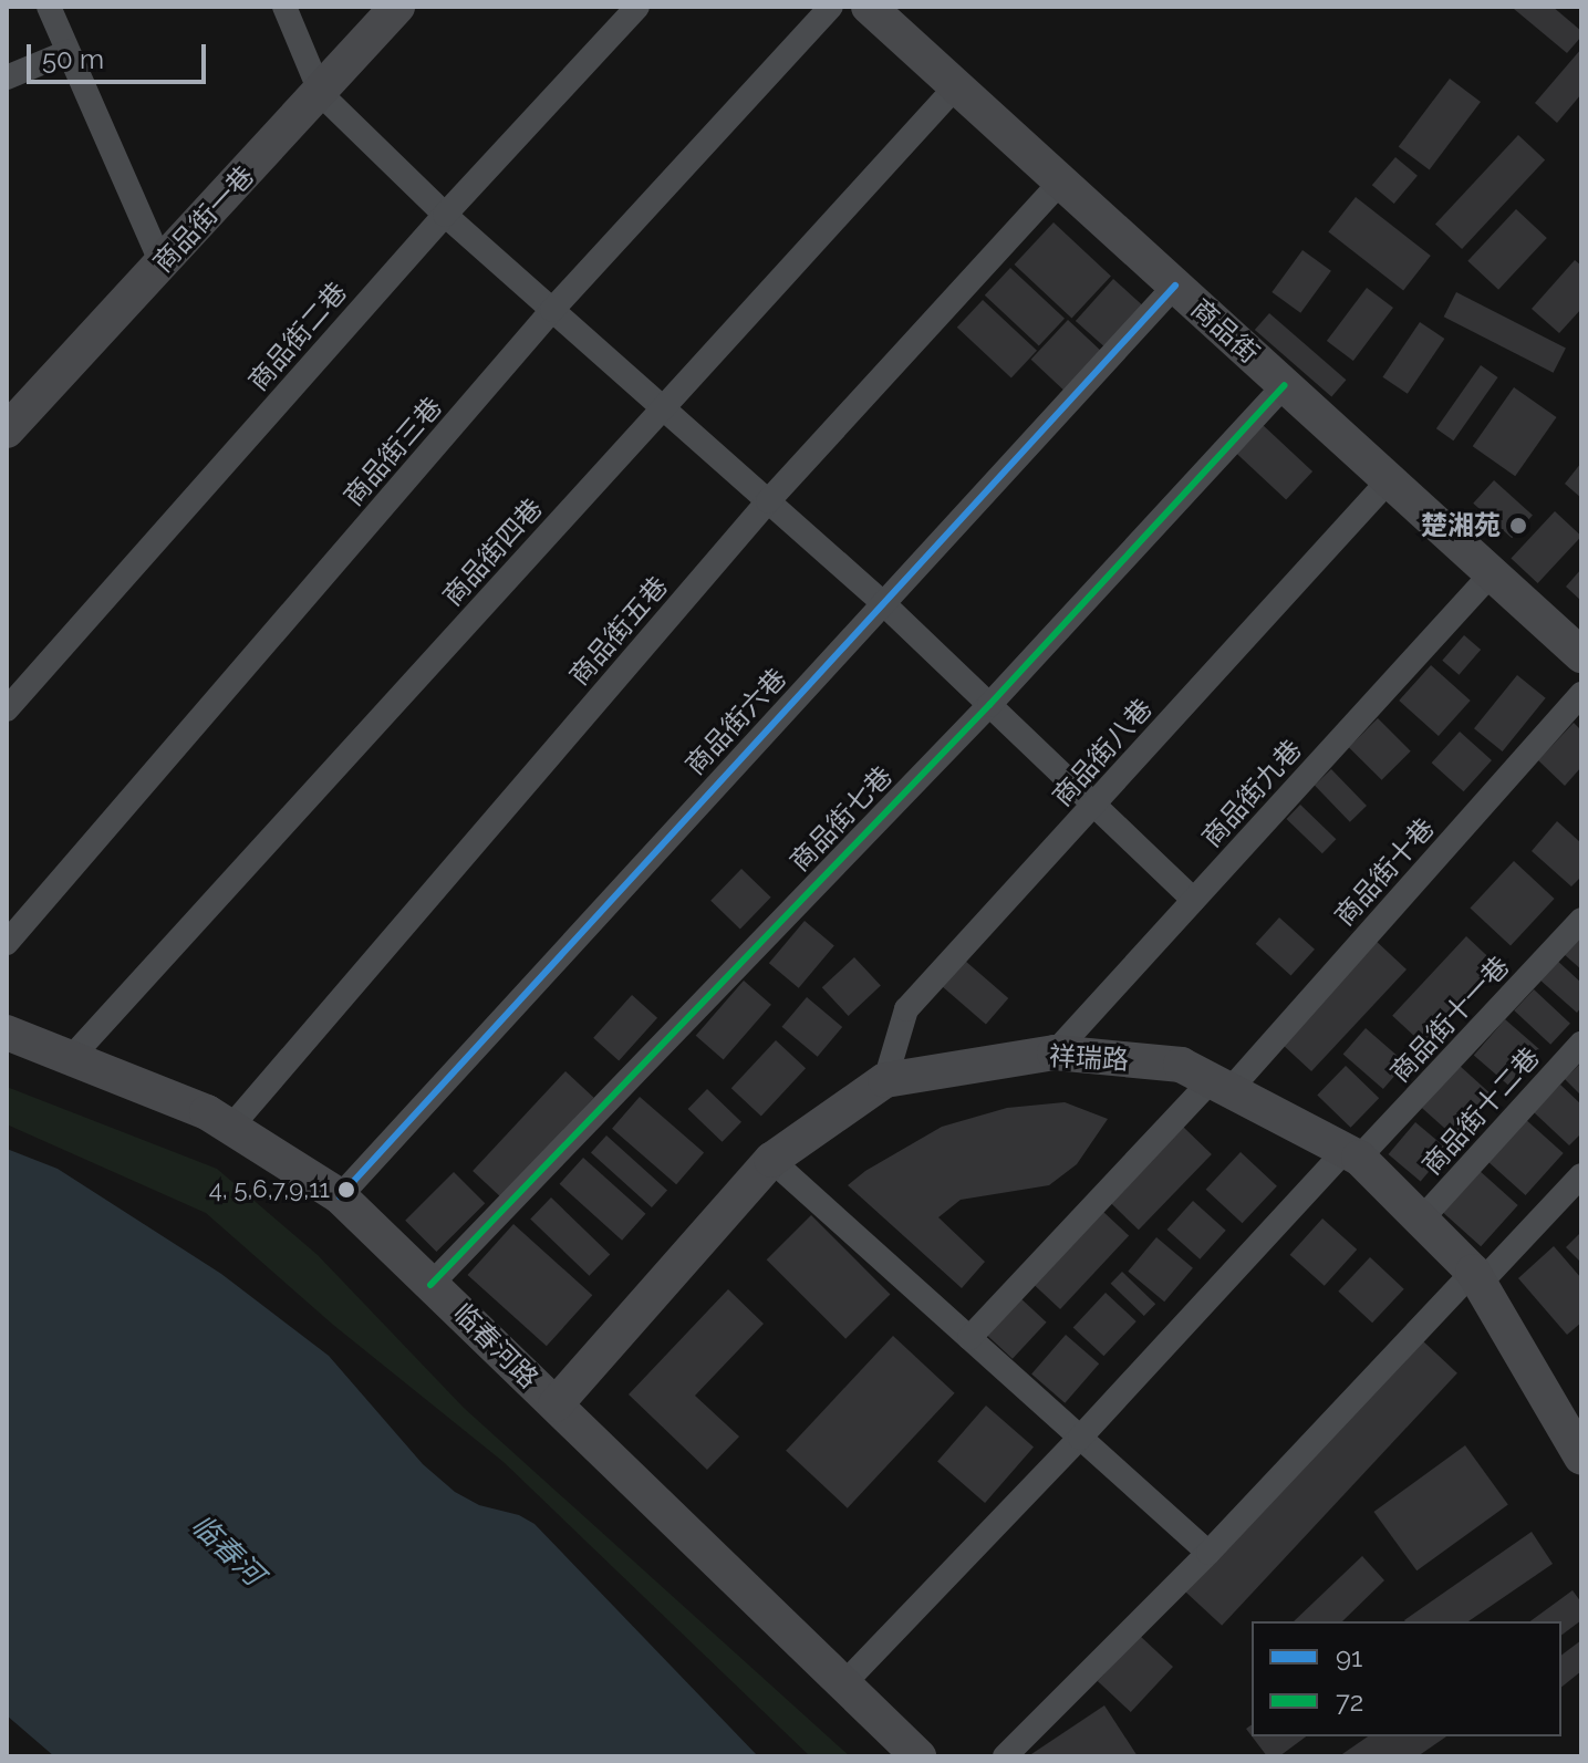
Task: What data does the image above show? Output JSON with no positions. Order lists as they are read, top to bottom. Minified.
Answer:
{"streets":{"street":["商品街一巷","商品街","商品街二巷","商品街三巷","商品街四巷","商品街五巷","商品街六巷","商品街八巷","商品街九巷","商品街七巷","商品街十巷","商品街十一巷","祥瑞路","商品街十二巷","临春河路"]},"crossings":[["商品街","商品街四巷"],["商品街","商品街五巷"],["商品街","商品街六巷"],["商品街","商品街八巷"],["商品街","商品街九巷"],["商品街","商品街七巷"],["商品街四巷","临春河路"],["商品街五巷","临春河路"],["商品街六巷","临春河路"],["商品街八巷","祥瑞路"],["商品街九巷","祥瑞路"],["商品街七巷","临春河路"],["商品街十巷","祥瑞路"],["商品街十一巷","祥瑞路"],["商品街十一巷","临春河路"],["祥瑞路","商品街十二巷"],["祥瑞路","临春河路"]],"water":["临春河"],"places":["楚湘苑","4, 5,6,7,9,11"],"lines":["transit line 91","transit line 72"],"legend":["91","72"],"scale_bar":"50 m"}
